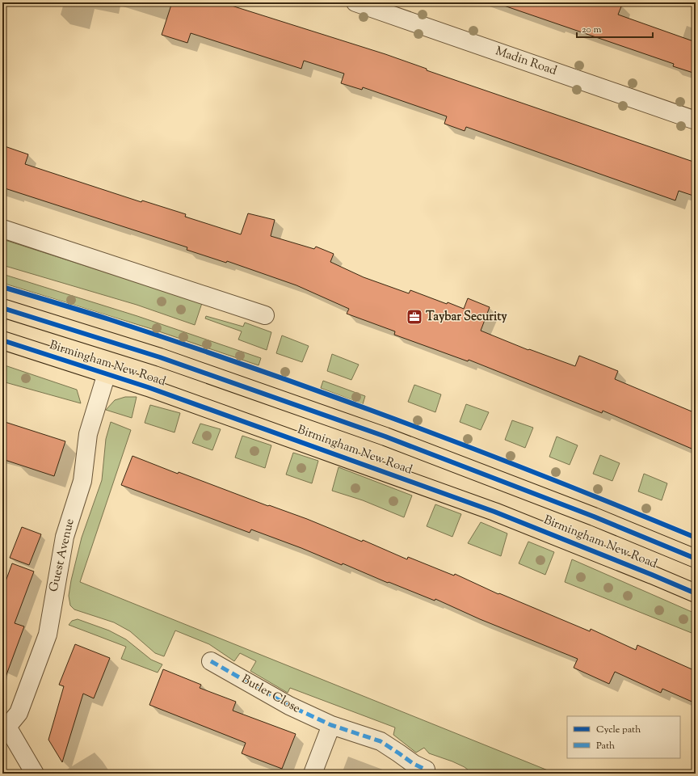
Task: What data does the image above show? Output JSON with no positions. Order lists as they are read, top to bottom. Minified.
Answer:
{"streets":{"highway":["Birmingham New Road"],"street":["Madin Road","Guest Avenue","Butler Close"]},"crossings":[["Birmingham New Road","Guest Avenue"]],"places":{"office":["Taybar Security"]},"legend":["Cycle path","Path"],"scale_bar":"20 m"}
